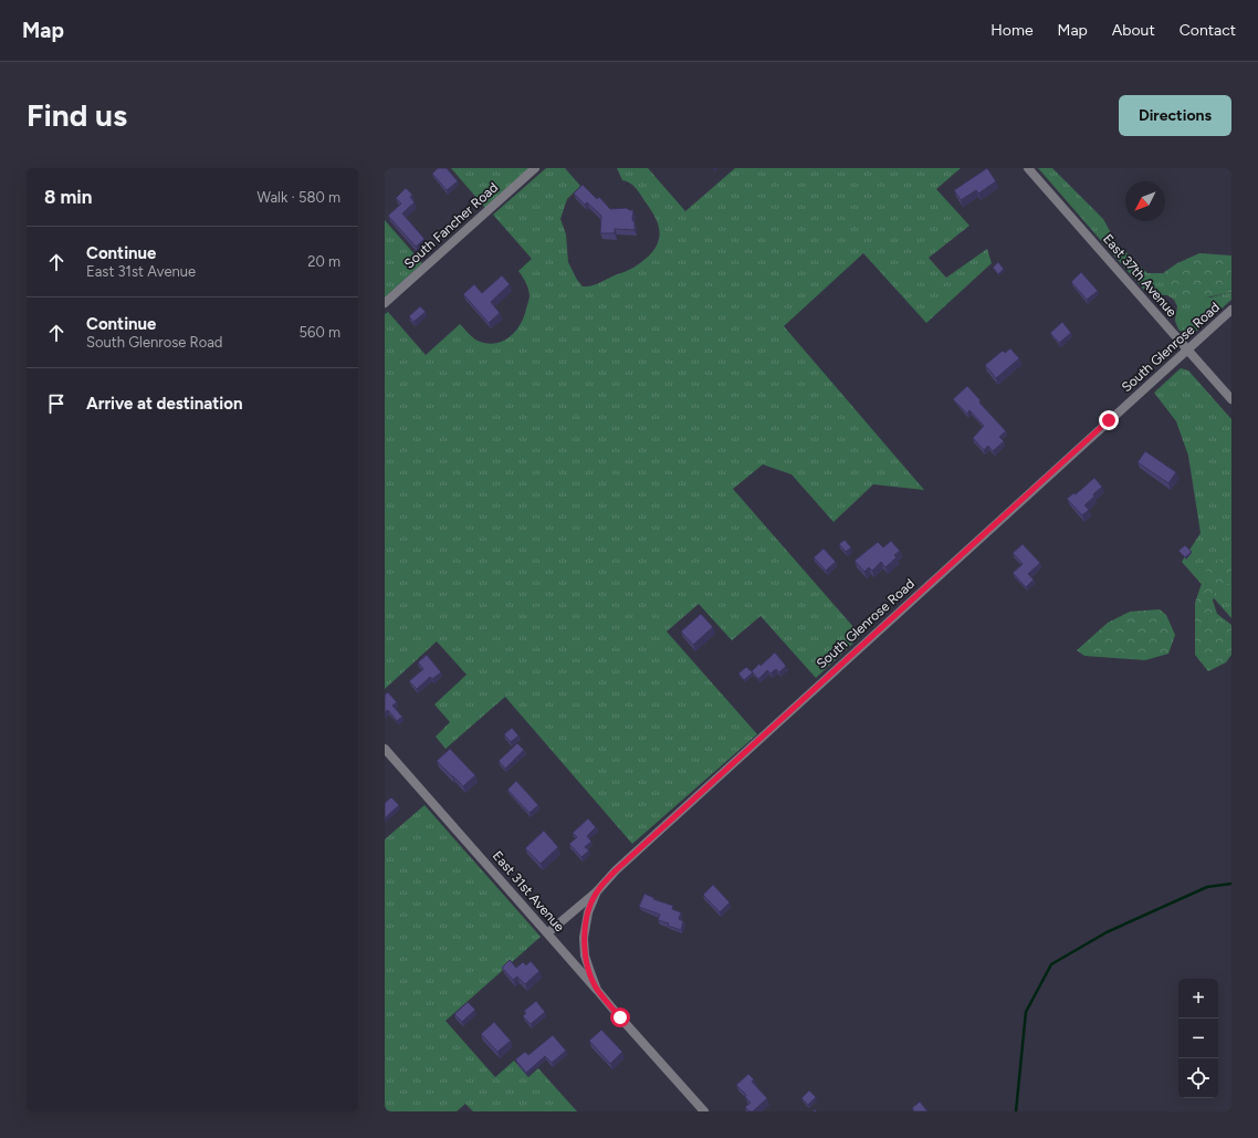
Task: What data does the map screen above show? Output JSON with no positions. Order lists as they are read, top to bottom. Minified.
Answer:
{"streets":{"street":["South Fancher Road","East 37th Avenue","South Glenrose Road","East 31st Avenue"]},"crossings":[["East 37th Avenue","South Glenrose Road"],["South Glenrose Road","East 31st Avenue"]],"north":"bottom left","page":{"header":"Map","nav":["Home","Map","About","Contact"],"buttons":"Directions","title":"Find us","heading":["8 min","Walk · 580 m"],"list":[["Continue","East 31st Avenue","20 m"],["Continue","South Glenrose Road","560 m"],"Arrive at destination"],"map_buttons":["+","−"]}}
